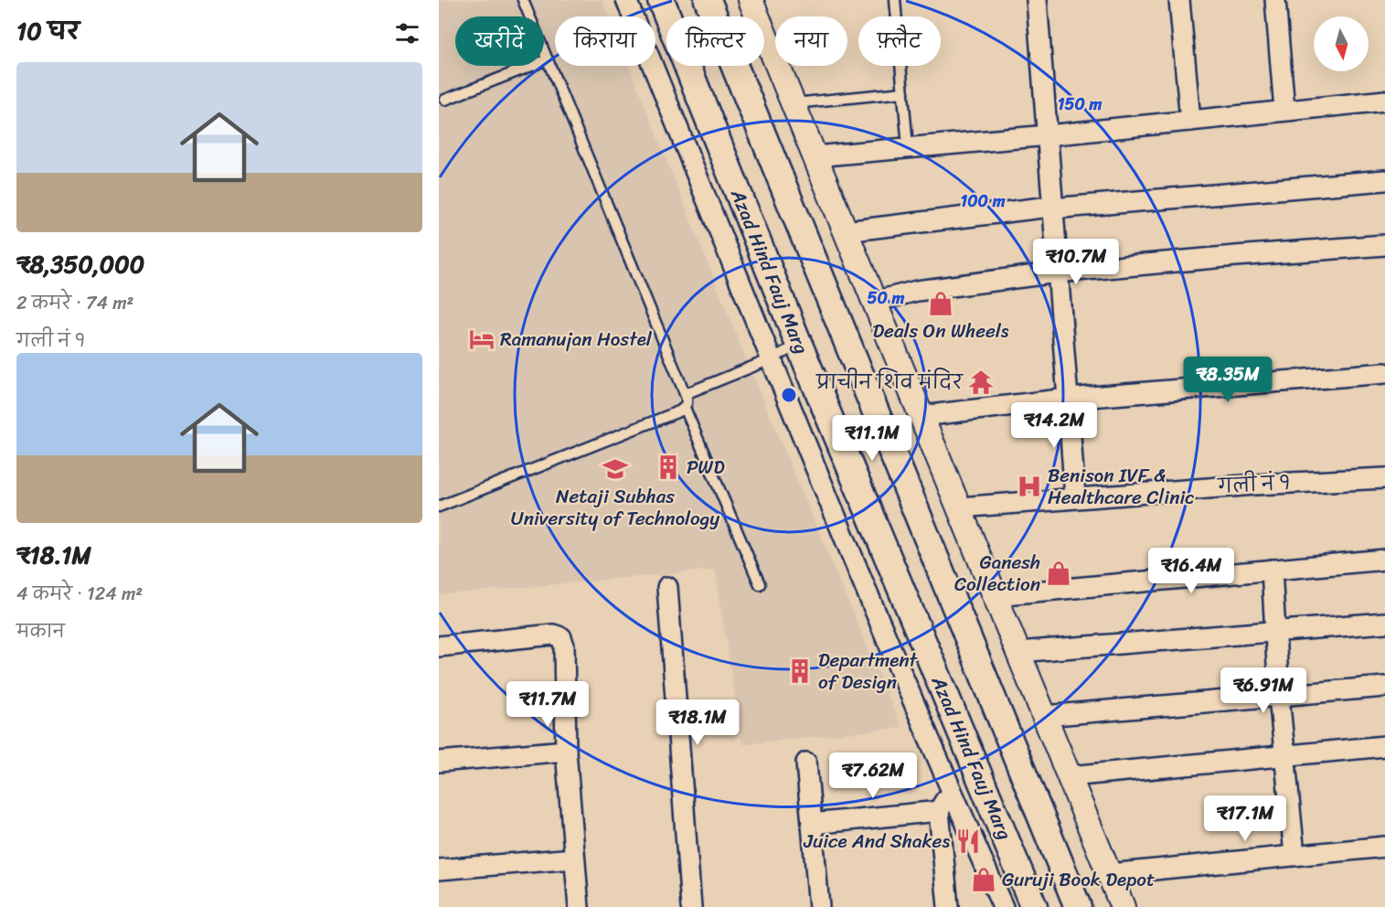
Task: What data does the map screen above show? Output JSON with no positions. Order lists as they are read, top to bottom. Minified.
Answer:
{"streets":{"main road":["Azad Hind Fauj Marg"],"street":["गली नं १"]},"places":{"shop":["Deals On Wheels","Ganesh Collection","Guruji Book Depot"],"hotel":["Ramanujan Hostel"],"temple":["प्राचीन शिव मंदिर"],"building":["PWD","Department of Design"],"school or university":["Netaji Subhas University of Technology"],"hospital":["Benison IVF & Healthcare Clinic"],"restaurant":["Juice And Shakes"]},"north":"bottom","page":{"heading":"10 घर","chip":["खरीदें","किराया","फ़िल्टर","नया","फ़्लैट"],"list":[{"name":"₹8,350,000","note":"2 कमरे · 74 m² · गली नं १"},{"name":"₹18.1M","note":"4 कमरे · 124 m² · मकान"}],"price":["₹10.7M","₹8.35M","₹14.2M","₹11.1M","₹16.4M","₹6.91M","₹11.7M","₹18.1M","₹7.62M","₹17.1M"]},"rings":["150 m","100 m","50 m"]}
